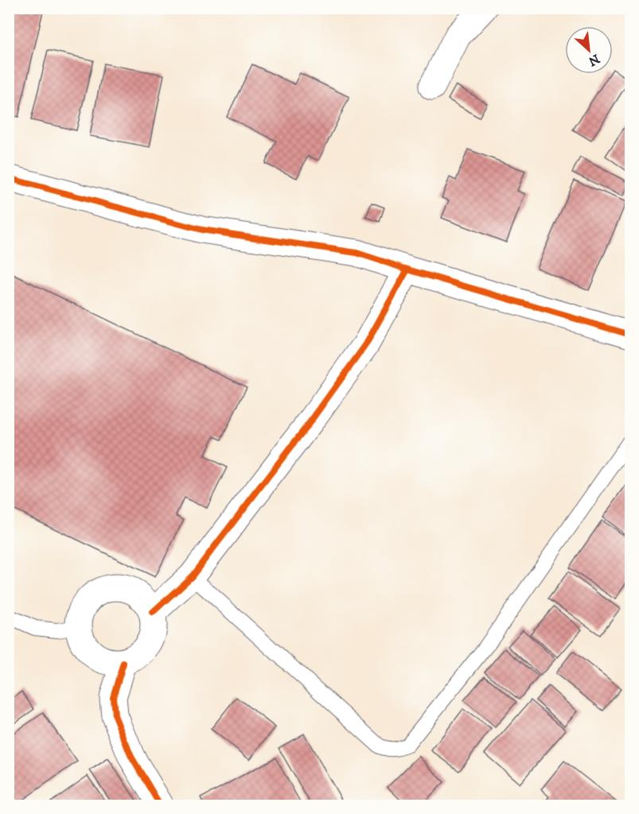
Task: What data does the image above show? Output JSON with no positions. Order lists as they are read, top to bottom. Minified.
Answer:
{"north":"bottom right"}
